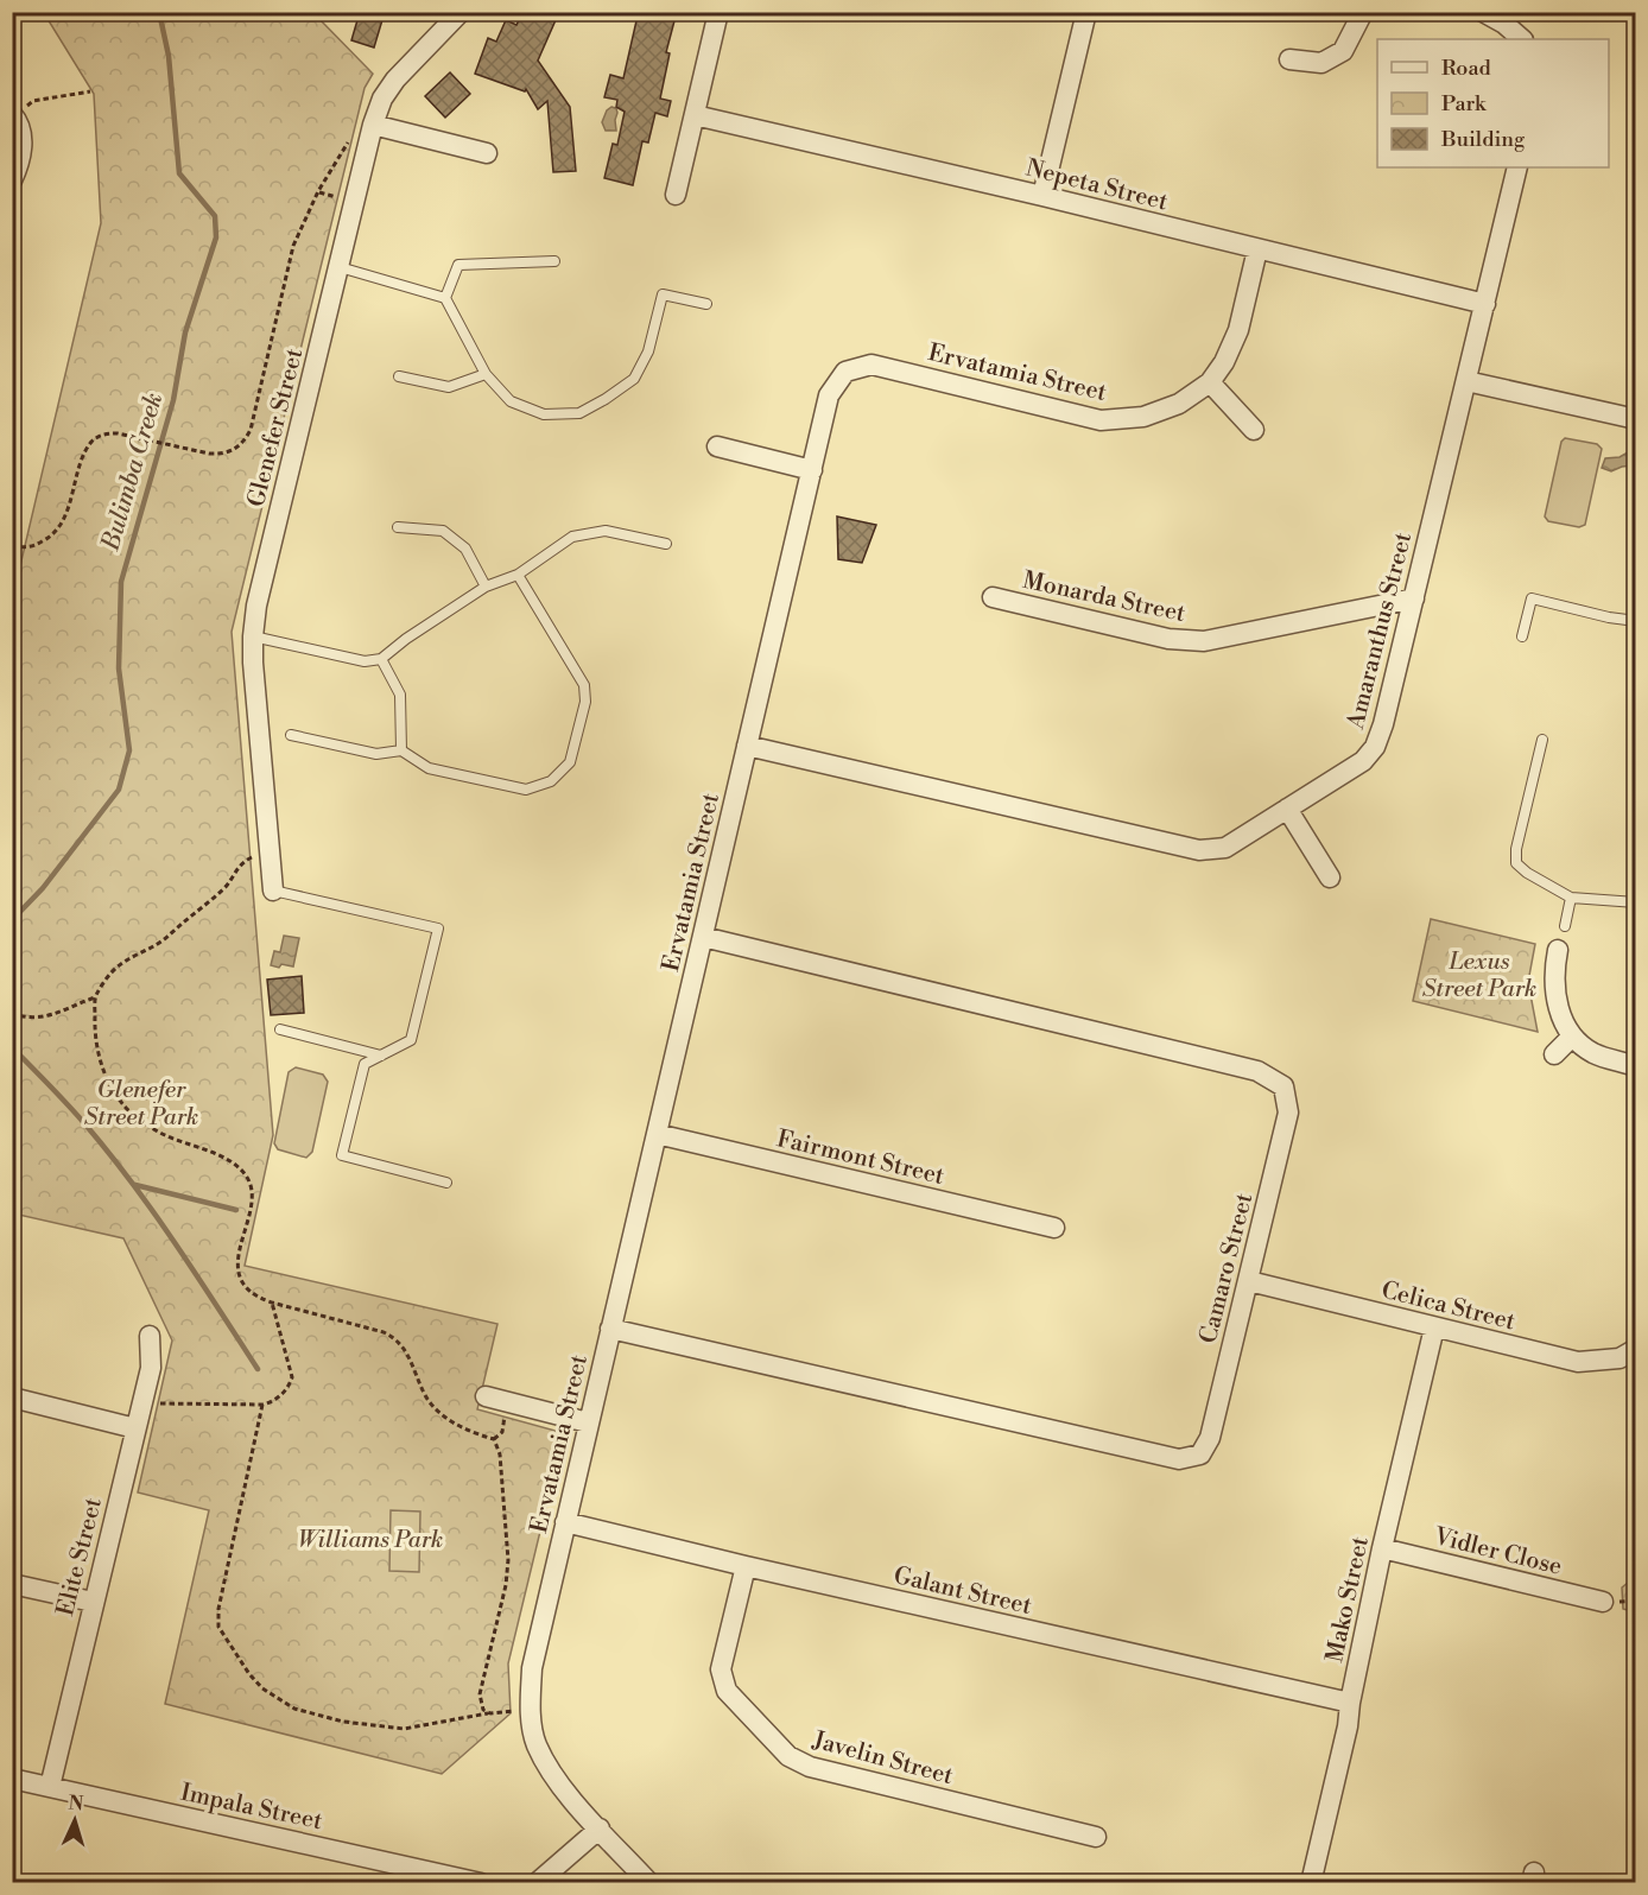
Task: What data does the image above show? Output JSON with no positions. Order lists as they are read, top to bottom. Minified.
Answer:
{"streets":{"street":["Nepeta Street","Ervatamia Street","Glenefer Street","Monarda Street","Amaranthus Street","Fairmont Street","Camaro Street","Celica Street","Vidler Close","Elite Street","Galant Street","Mako Street","Javelin Street","Impala Street"]},"crossings":[["Nepeta Street","Ervatamia Street"],["Nepeta Street","Amaranthus Street"],["Ervatamia Street","Amaranthus Street"],["Ervatamia Street","Fairmont Street"],["Ervatamia Street","Camaro Street"],["Ervatamia Street","Galant Street"],["Monarda Street","Amaranthus Street"],["Camaro Street","Celica Street"],["Celica Street","Mako Street"],["Vidler Close","Mako Street"],["Elite Street","Impala Street"],["Galant Street","Mako Street"],["Galant Street","Javelin Street"]],"water":["Bulimba Creek"],"parks":["Lexus Street Park","Glenefer Street Park","Williams Park"],"legend":["Road","Park","Building"],"north":"top"}
